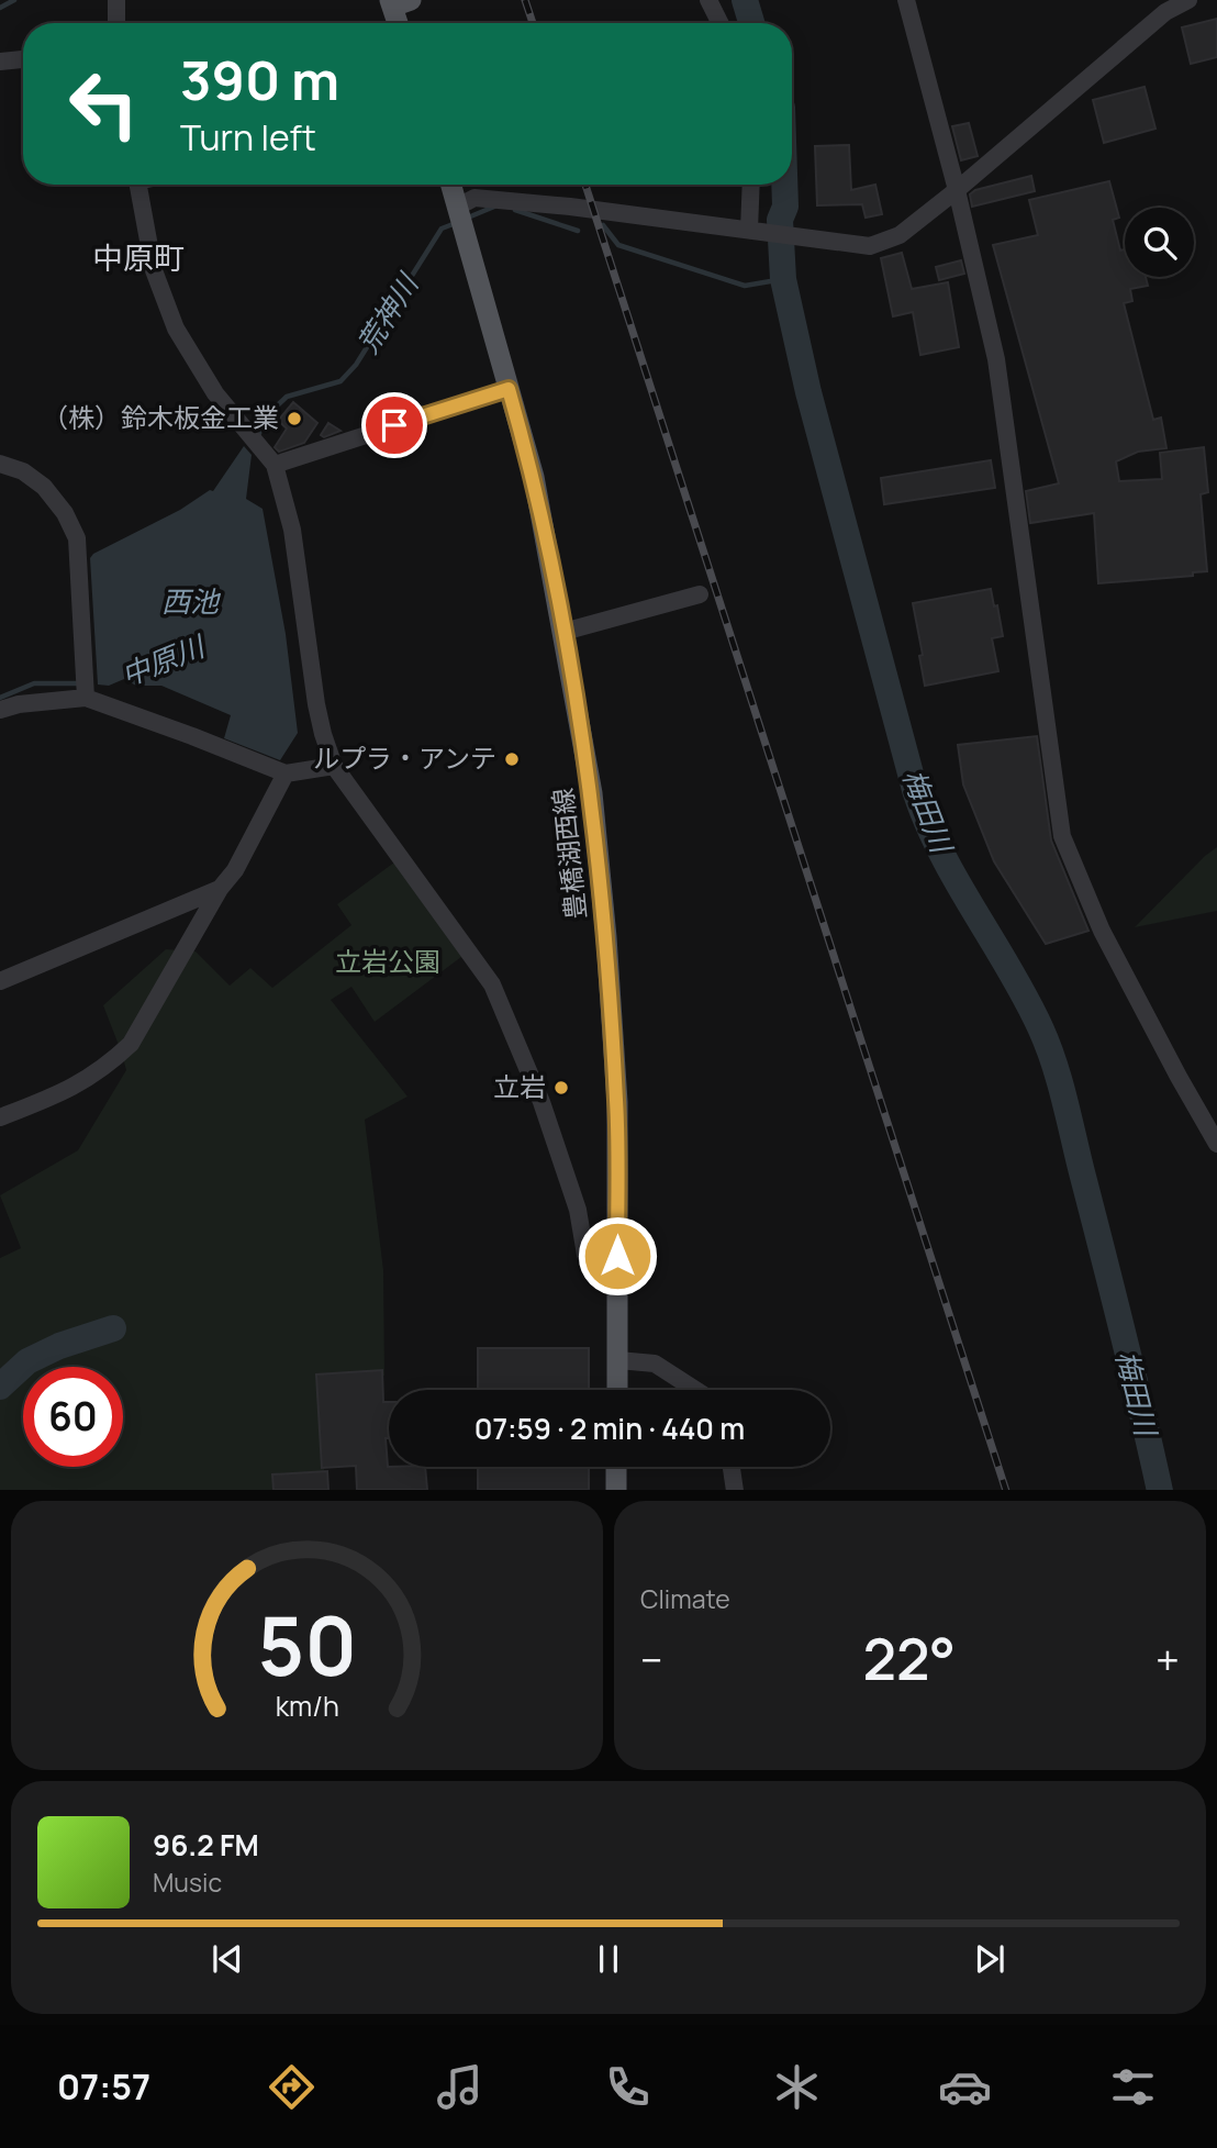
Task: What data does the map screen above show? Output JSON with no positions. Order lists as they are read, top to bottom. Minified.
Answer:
{"streets":{"main road":["豊橋湖西線"]},"districts":["中原町"],"water":["荒神川","西池","中原川","梅田川"],"parks":["立岩公園"],"places":["（株）鈴木板金工業","ルプラ・アンテ","立岩"],"page":{"turn":["390 m","Turn left"],"limit":"60","trip":"07:59 · 2 min · 440 m","tile":"Climate","heat":["−","22°","+"],"song":["96.2 FM","Music"],"tabs":"07:57","gauge":["50","km/h"]}}
